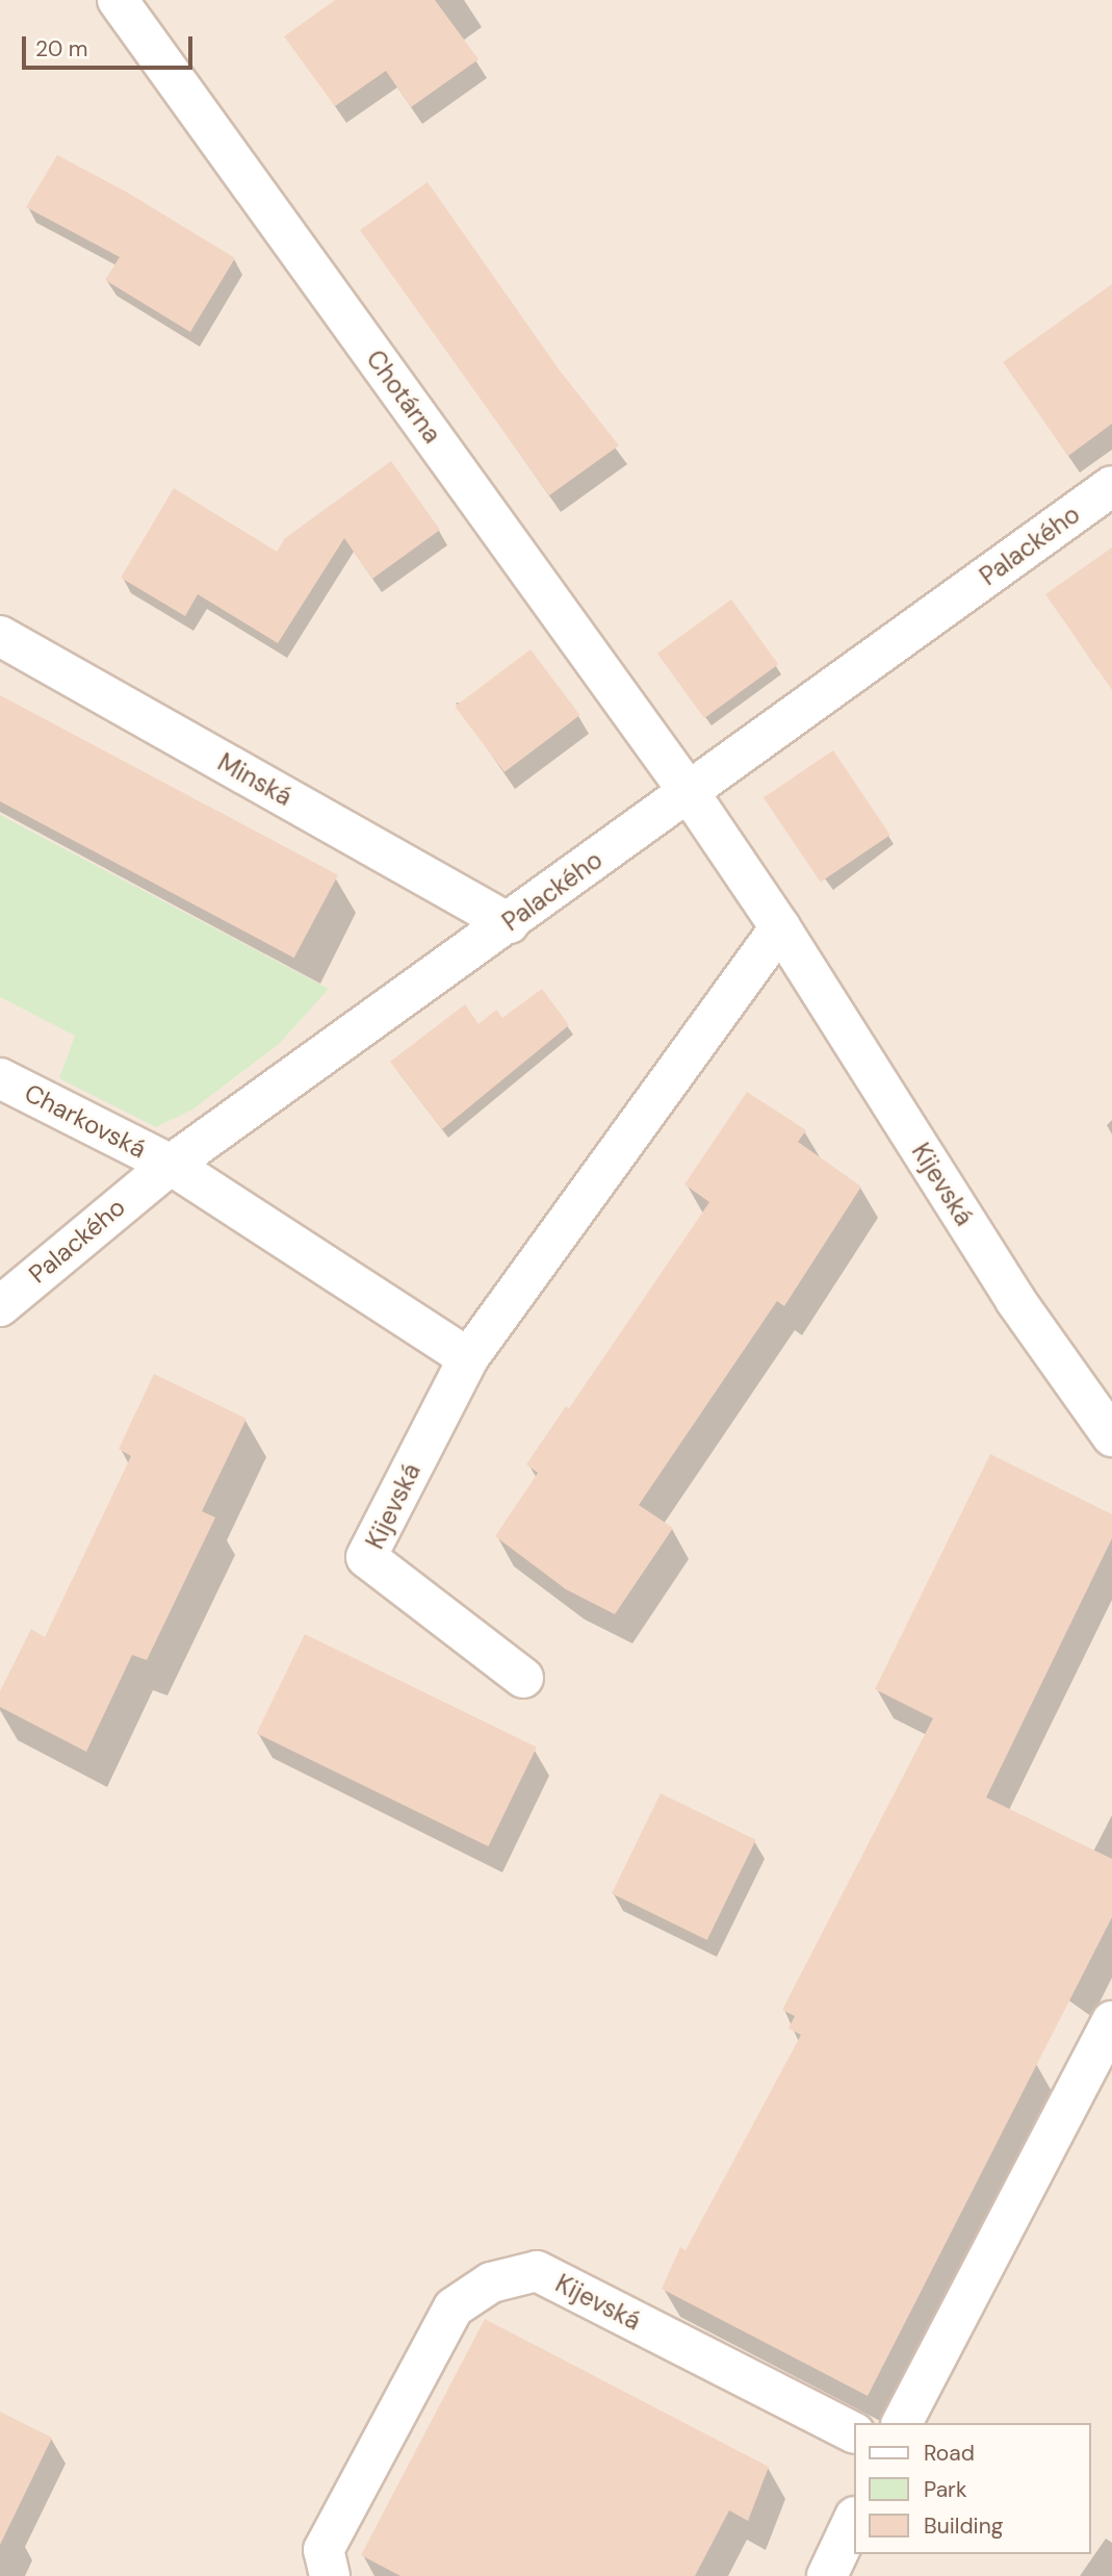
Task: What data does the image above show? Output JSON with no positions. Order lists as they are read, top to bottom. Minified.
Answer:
{"streets":{"street":["Chotárna","Palackého","Minská","Charkovská","Kijevská"]},"crossings":[["Chotárna","Palackého"],["Chotárna","Kijevská"],["Palackého","Minská"],["Palackého","Charkovská"],["Palackého","Kijevská"]],"legend":["Road","Park","Building"],"scale_bar":"20 m"}
